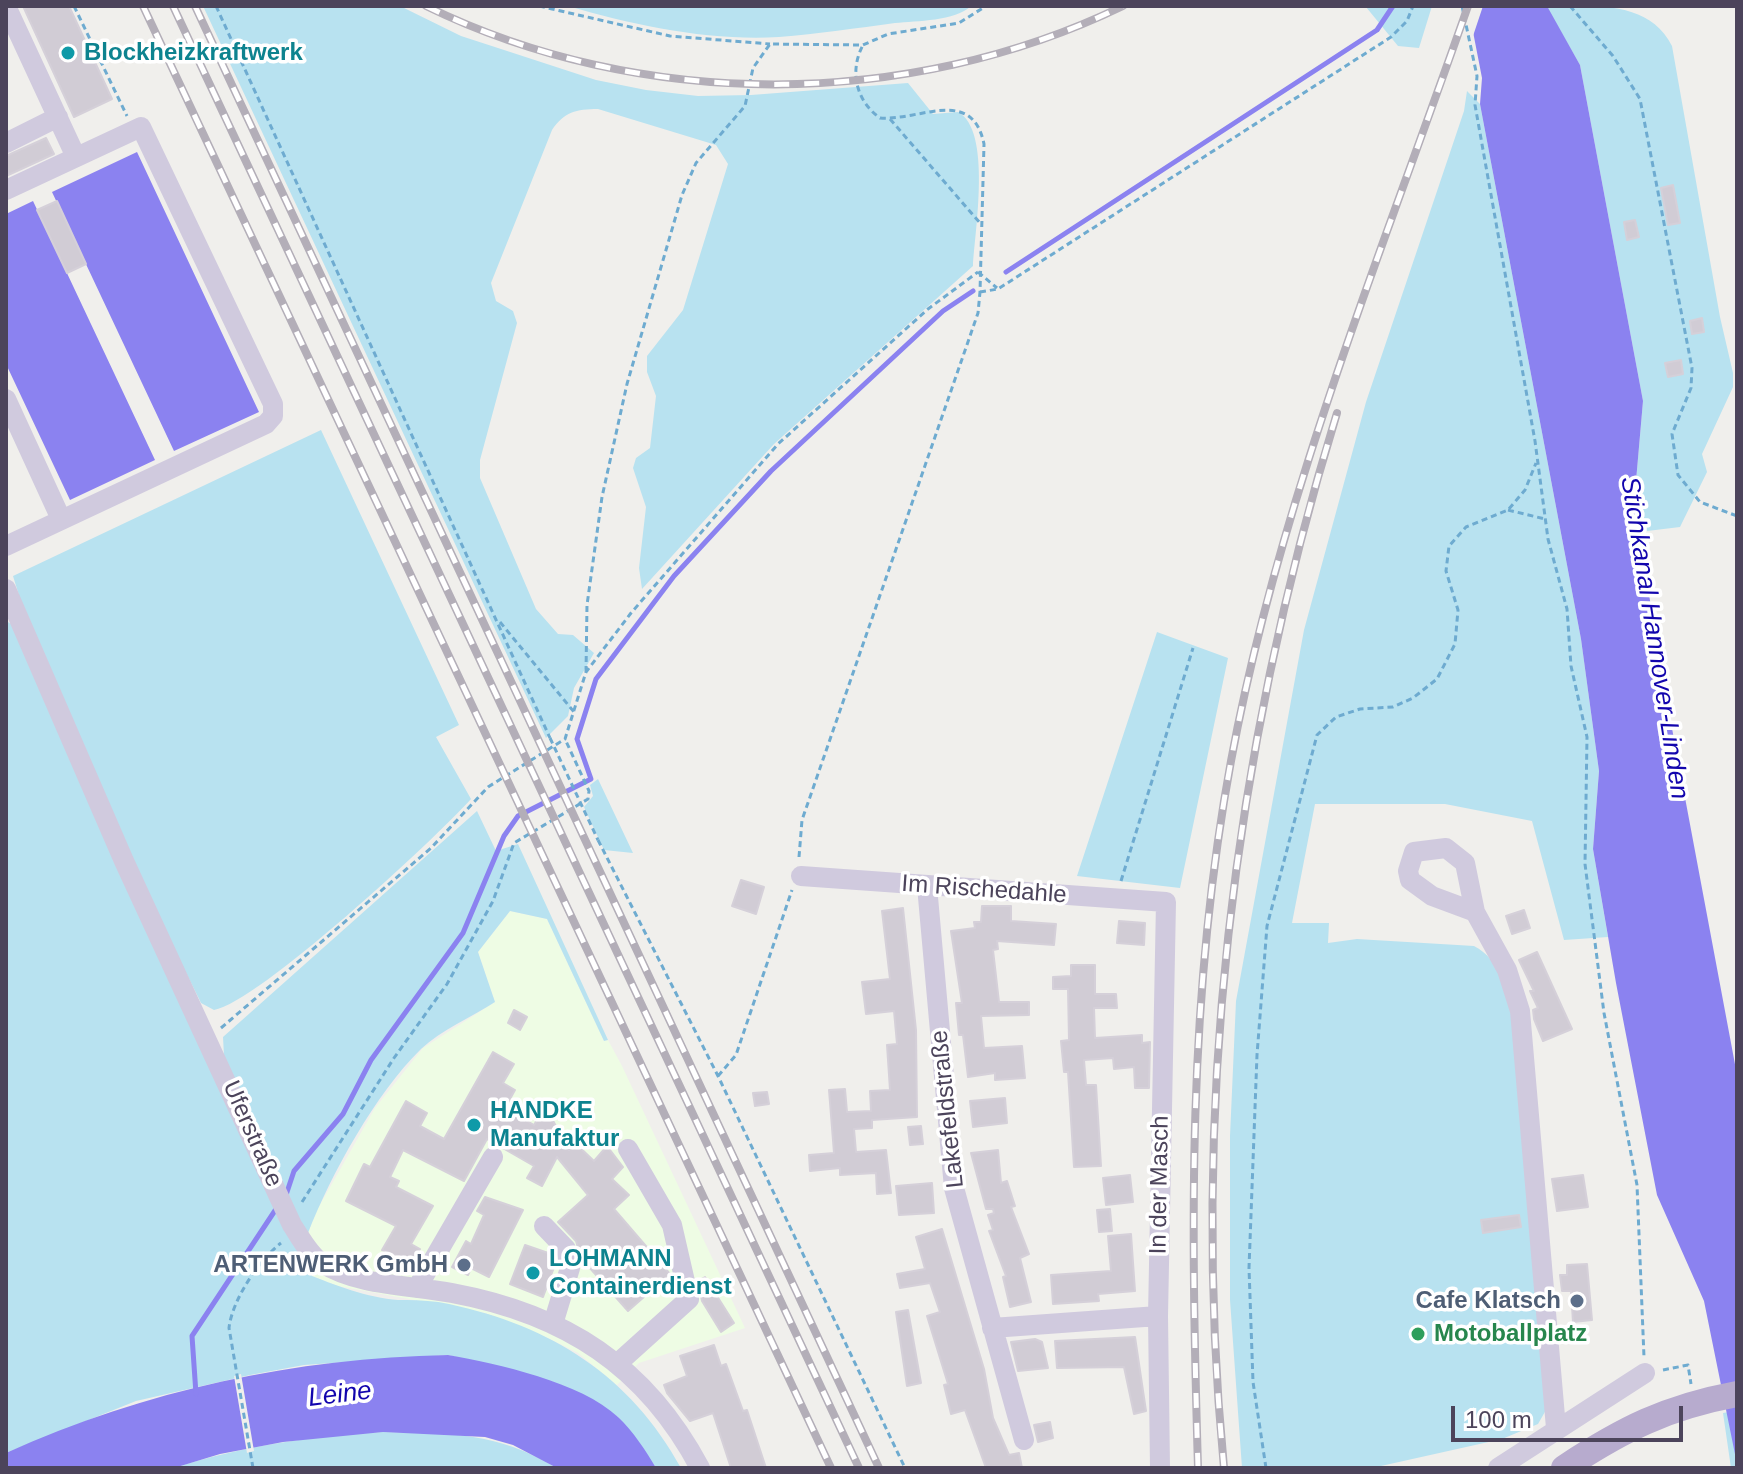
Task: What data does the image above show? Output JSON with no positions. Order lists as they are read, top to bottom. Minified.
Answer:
{"streets":{"street":["Im Rischedahle","Lakefeldstraße","Uferstraße","In der Masch"]},"crossings":[["Im Rischedahle","Lakefeldstraße"],["Im Rischedahle","In der Masch"]],"water":["Stichkanal Hannover-Linden","Leine"],"places":["Blockheizkraftwerk","HANDKE Manufaktur","ARTENWERK GmbH","LOHMANN Containerdienst","Cafe Klatsch","Motoballplatz"],"scale_bar":"100 m"}
